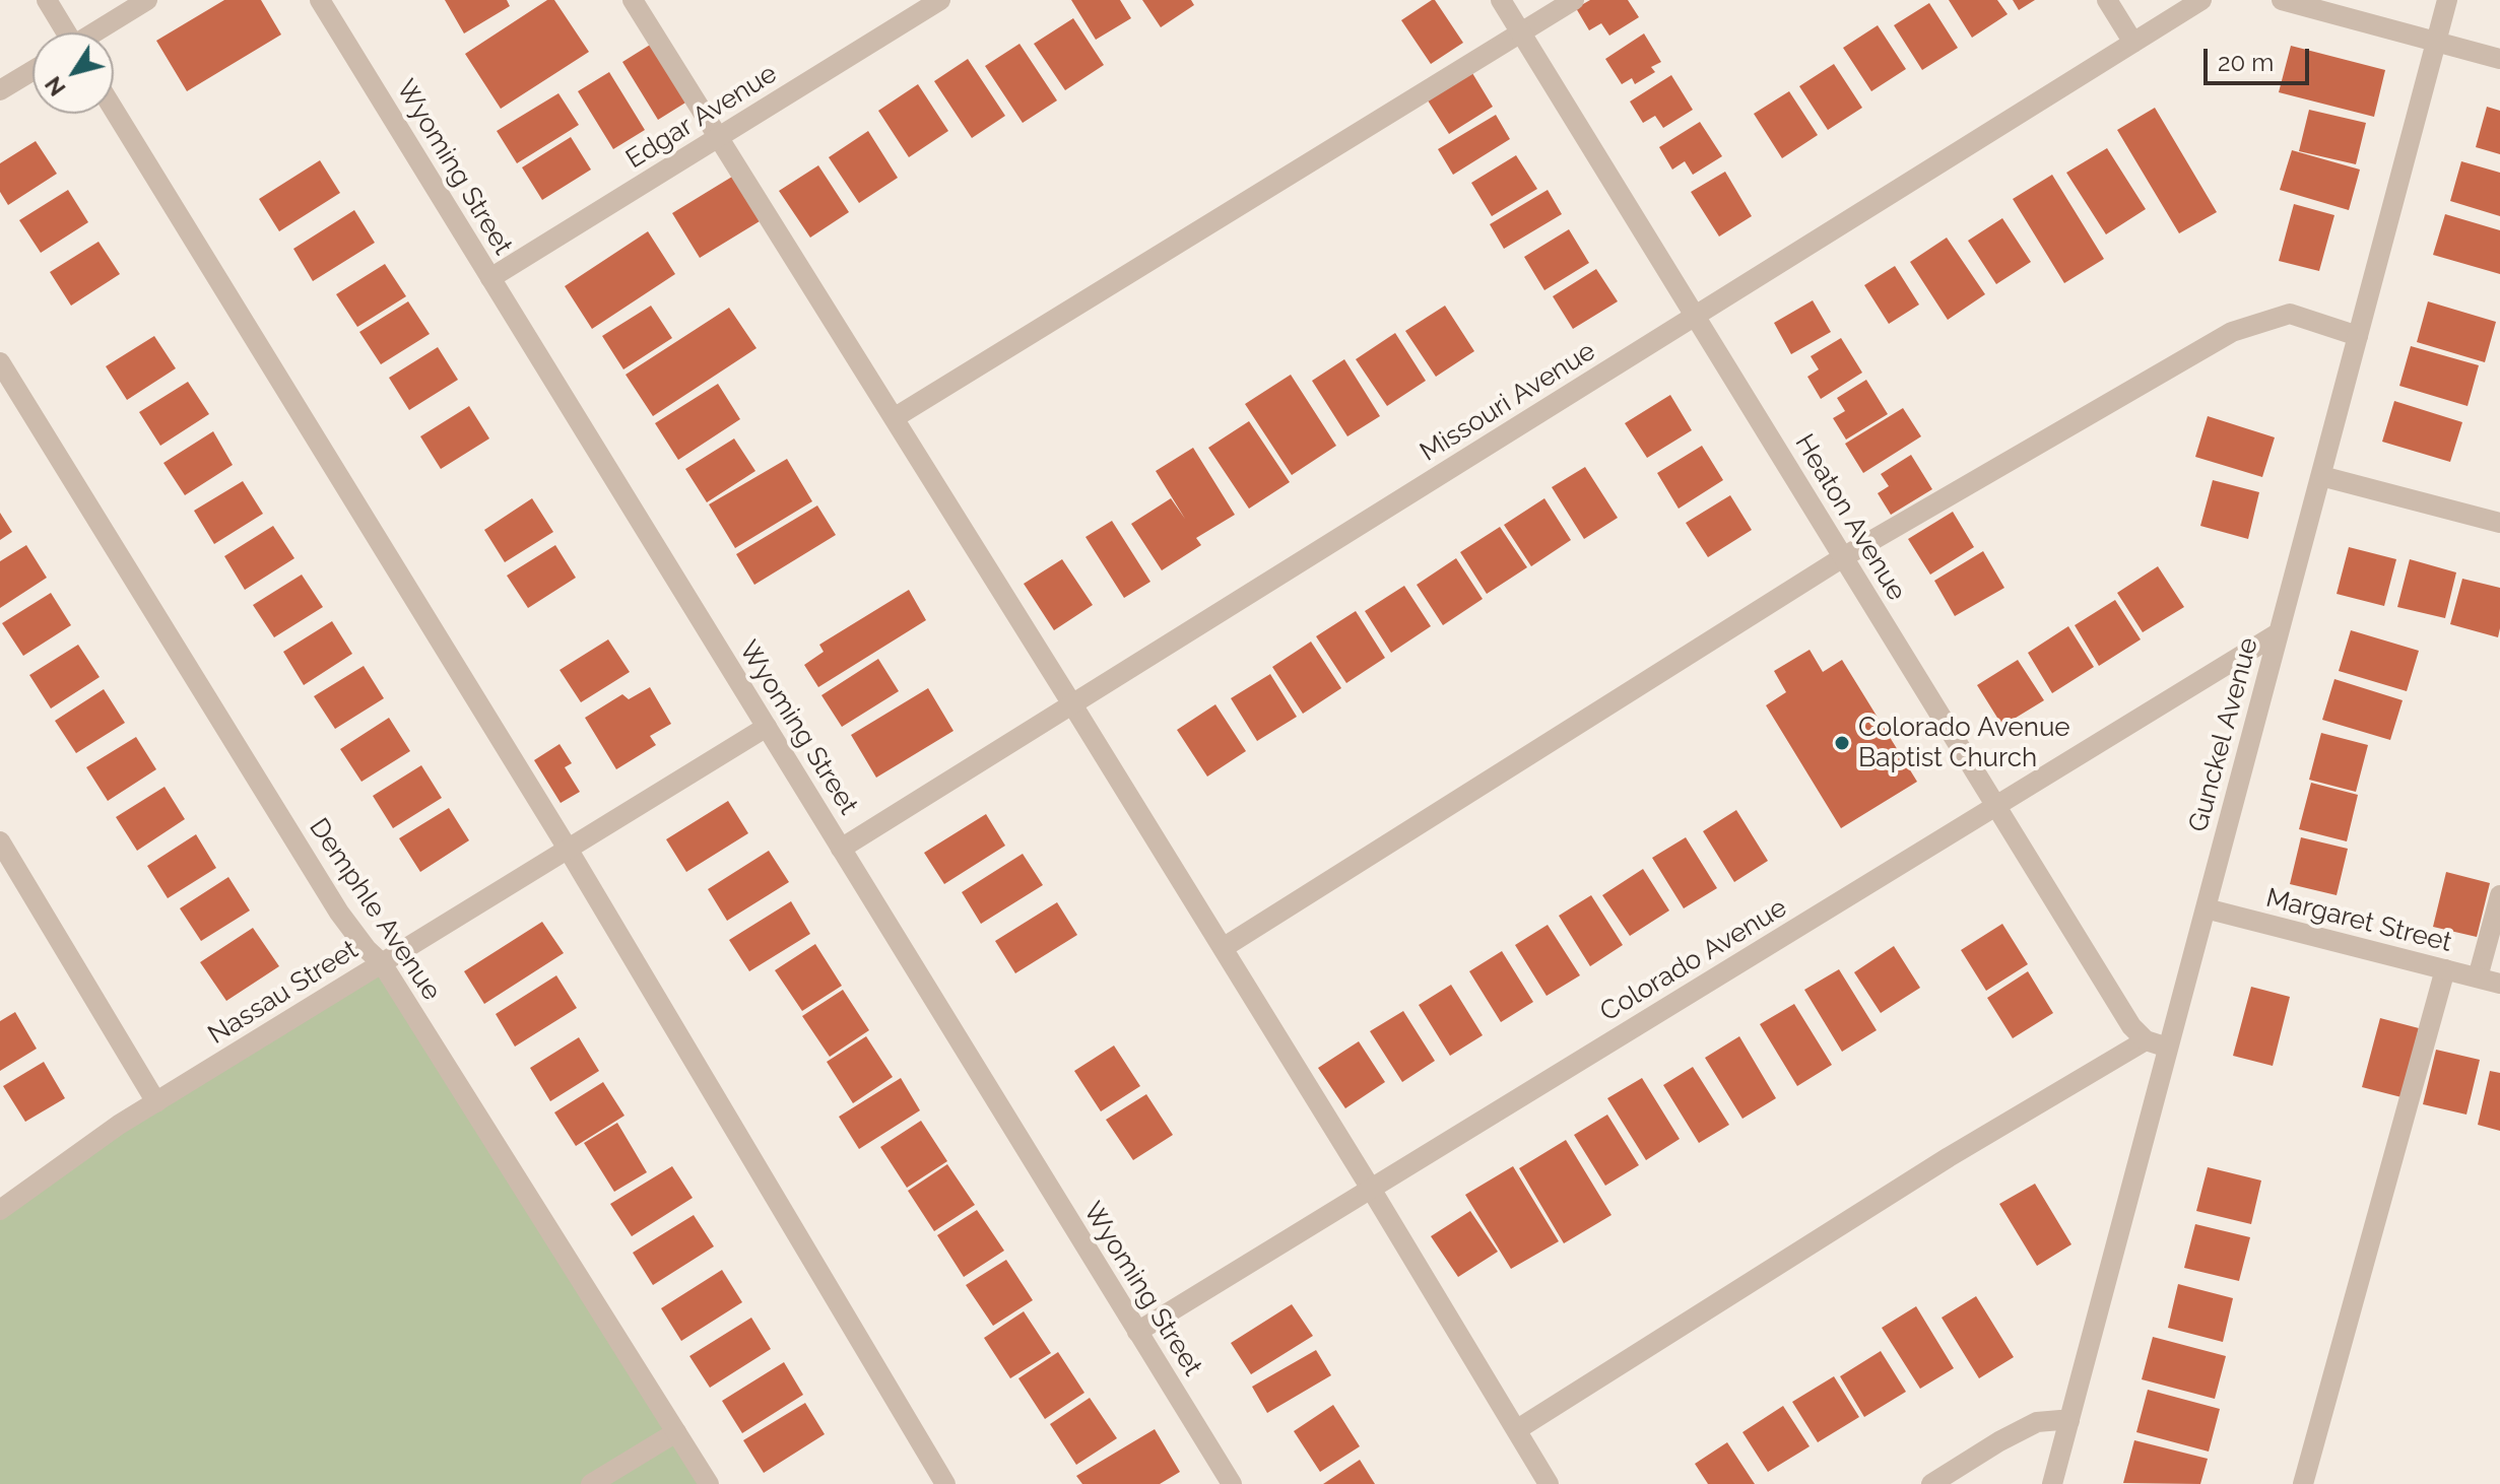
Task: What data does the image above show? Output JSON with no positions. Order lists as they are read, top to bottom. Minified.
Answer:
{"streets":{"street":["Edgar Avenue","Wyoming Street","Missouri Avenue","Heaton Avenue","Gunckel Avenue","Demphle Avenue","Margaret Street","Colorado Avenue","Nassau Street"]},"crossings":[["Edgar Avenue","Wyoming Street"],["Wyoming Street","Missouri Avenue"],["Wyoming Street","Colorado Avenue"],["Wyoming Street","Nassau Street"],["Missouri Avenue","Heaton Avenue"],["Heaton Avenue","Colorado Avenue"],["Gunckel Avenue","Margaret Street"],["Gunckel Avenue","Colorado Avenue"],["Demphle Avenue","Nassau Street"]],"places":["Colorado Avenue Baptist Church"],"scale_bar":"20 m","north":"bottom left"}
